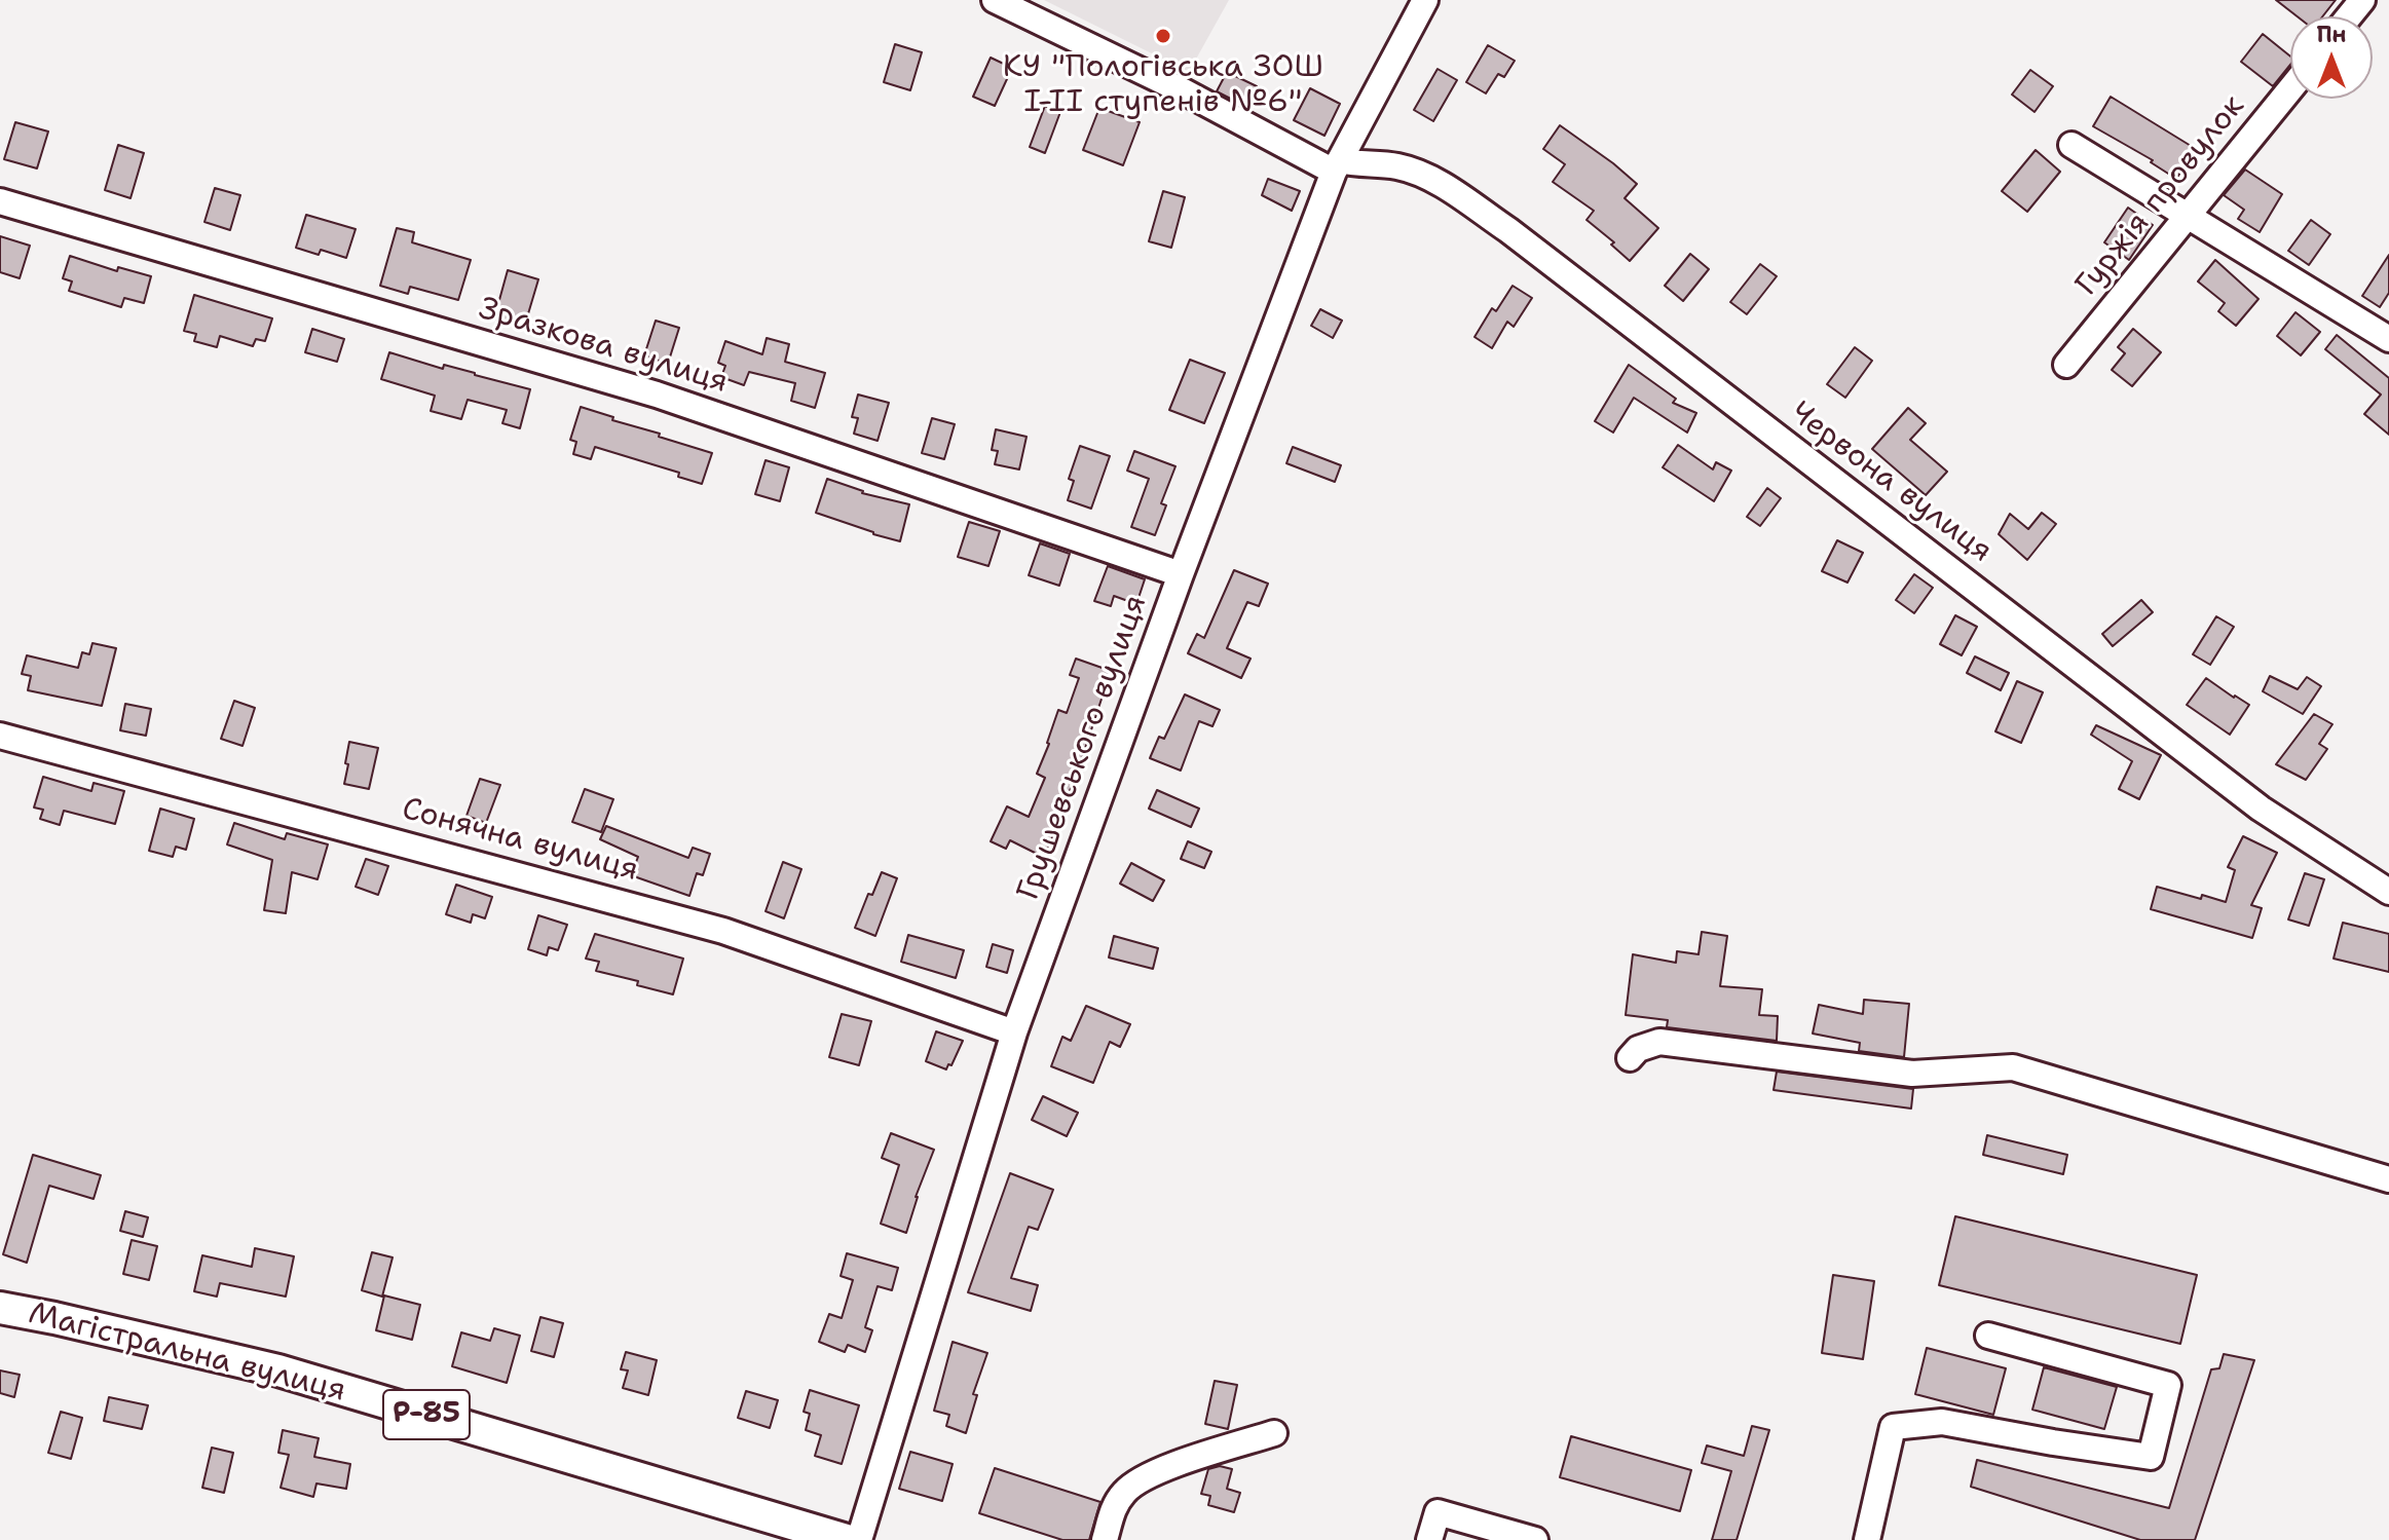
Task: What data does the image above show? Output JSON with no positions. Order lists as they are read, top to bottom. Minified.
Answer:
{"streets":{"main road":["Магістральна вулиця","Р-85"],"street":["Гуржія провулок","Зразкова вулиця","Червона вулиця","Грушевського вулиця","Сонячна вулиця"]},"crossings":[["Зразкова вулиця","Грушевського вулиця"],["Червона вулиця","Грушевського вулиця"],["Грушевського вулиця","Сонячна вулиця"]],"places":["КУ \"Пологівська ЗОШ І-ІІ ступенів №6\""],"north":"top"}
